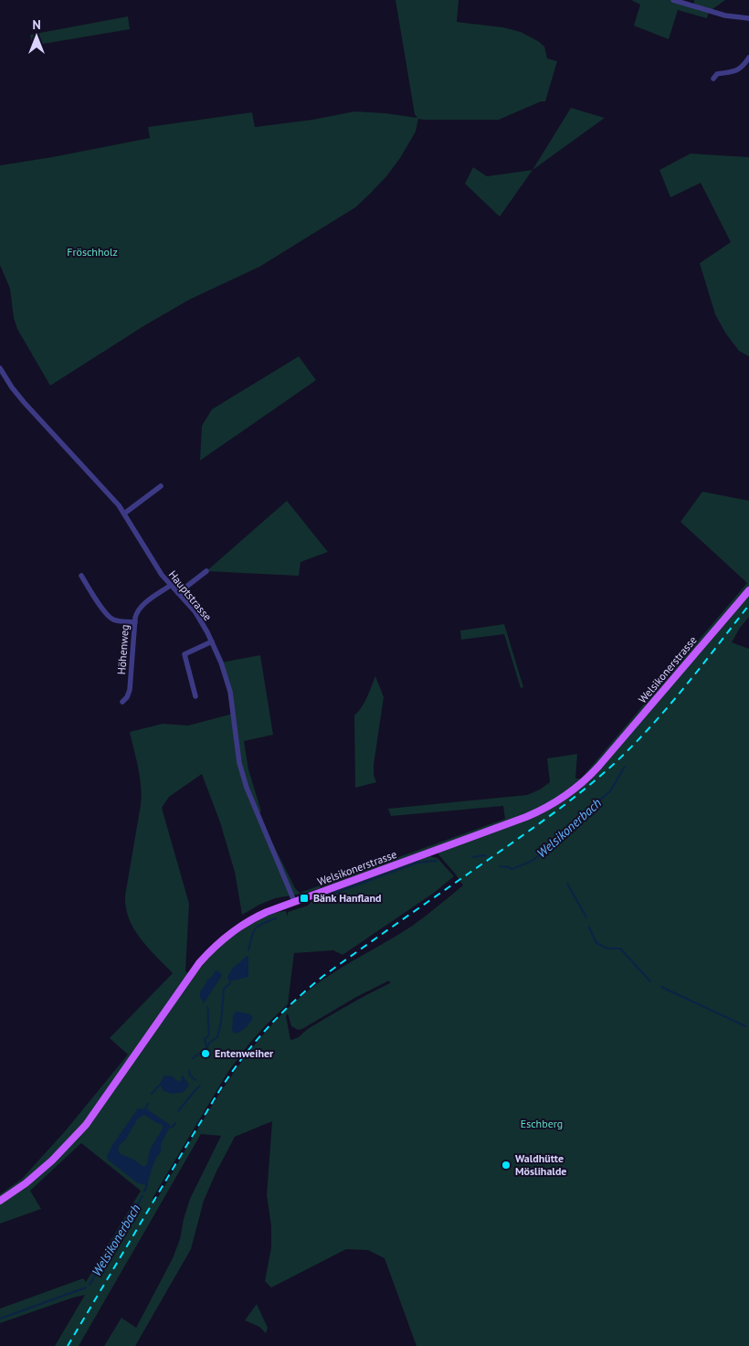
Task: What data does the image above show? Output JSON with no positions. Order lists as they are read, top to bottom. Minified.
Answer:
{"streets":{"main road":["Welsikonerstrasse"],"street":["Hauptstrasse","Höhenweg"]},"crossings":[["Hauptstrasse","Höhenweg"],["Hauptstrasse","Welsikonerstrasse"]],"water":["Welsikonerbach"],"parks":["Fröschholz","Eschberg"],"places":{"transit":["Bänk Hanfland"],"other":["Entenweiher","Waldhütte Möslihalde"]},"north":"top"}
